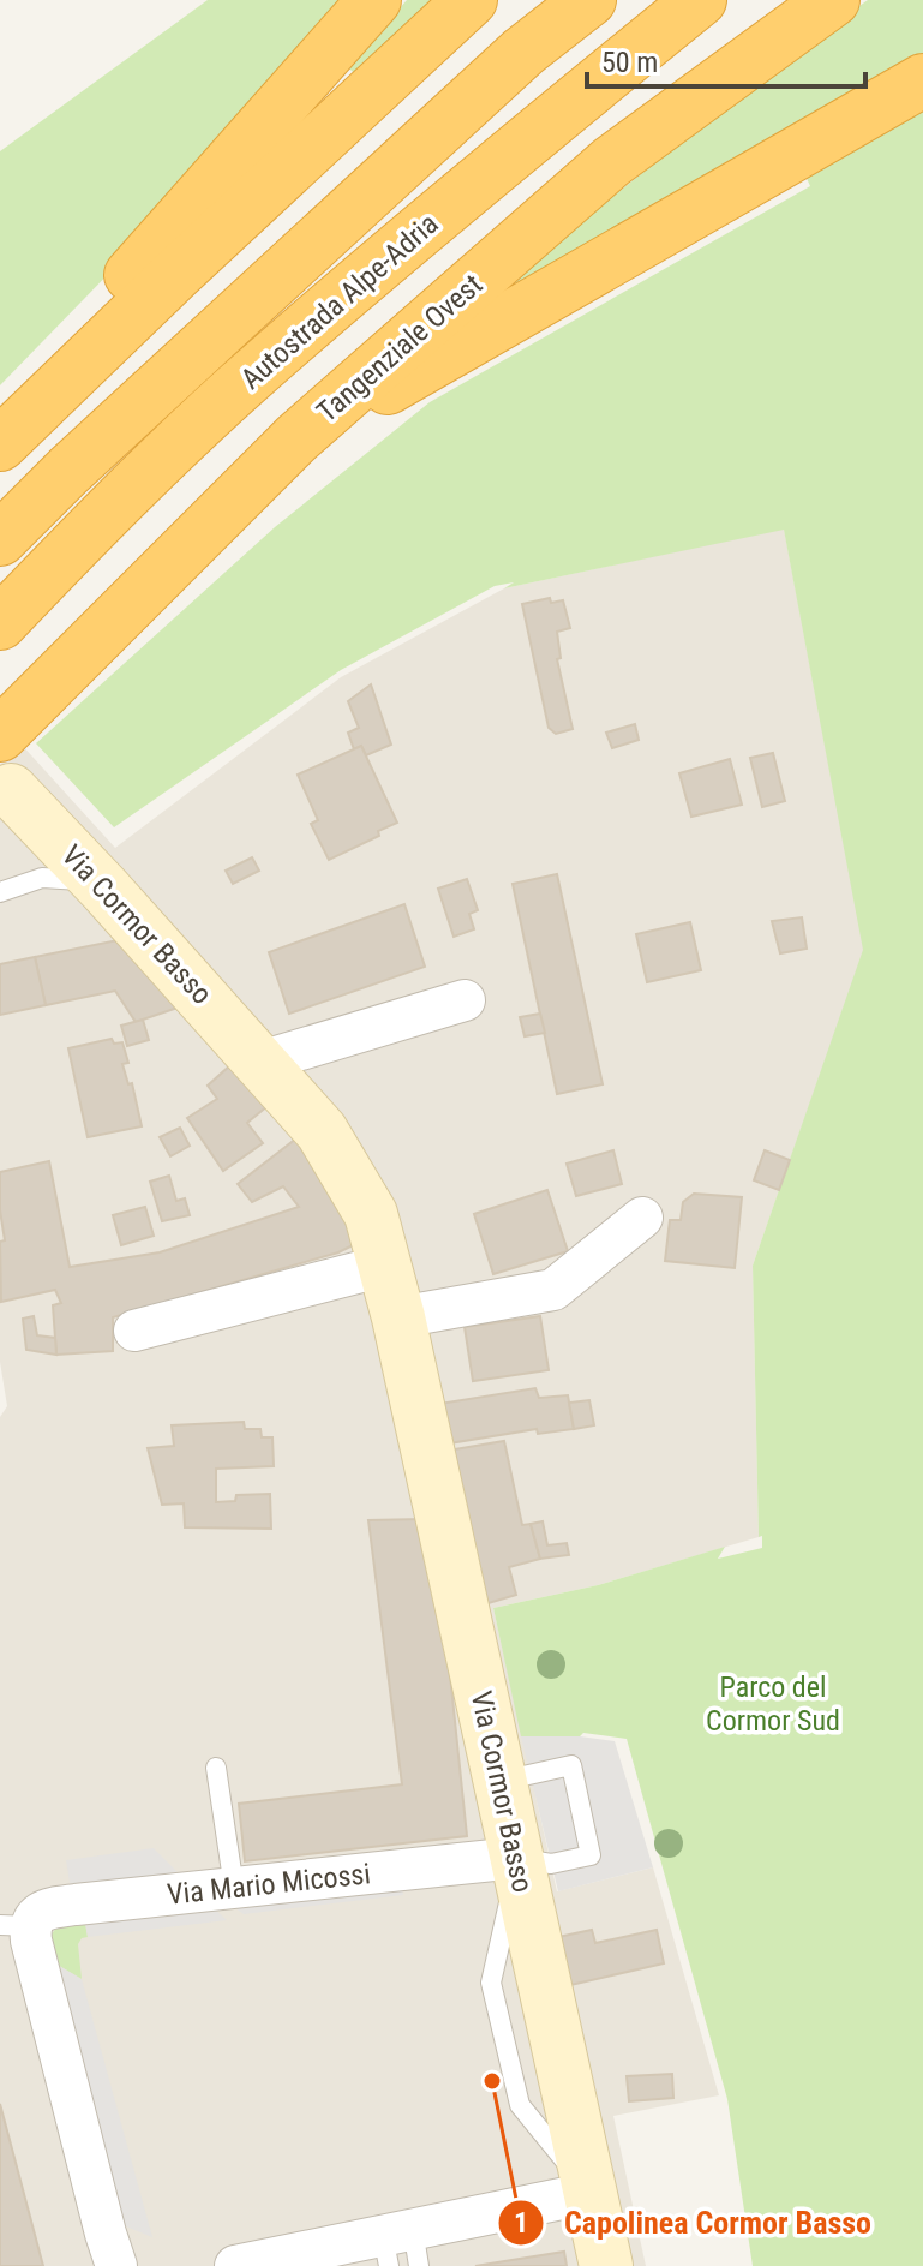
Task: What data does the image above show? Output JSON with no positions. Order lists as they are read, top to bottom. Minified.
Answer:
{"streets":{"highway":["Autostrada Alpe-Adria","Tangenziale Ovest"],"street":["Via Cormor Basso","Via Mario Micossi"]},"crossings":[["Via Cormor Basso","Via Mario Micossi"]],"parks":["Parco del Cormor Sud"],"places":["Capolinea Cormor Basso"],"scale_bar":"50 m"}
